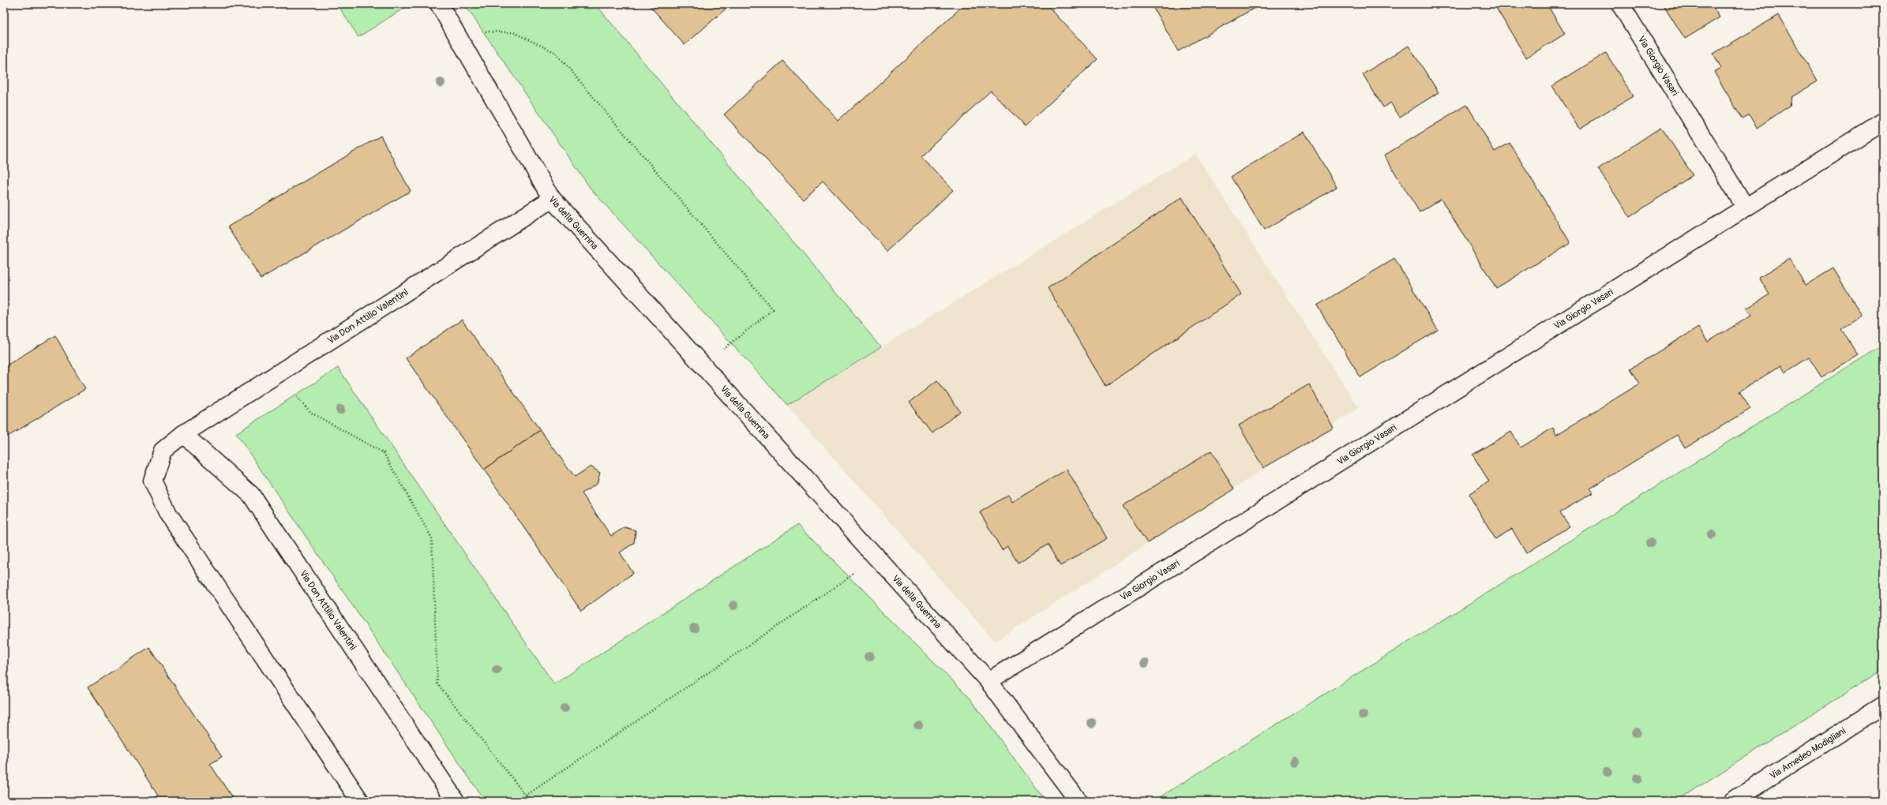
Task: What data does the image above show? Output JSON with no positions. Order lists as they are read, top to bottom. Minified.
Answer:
{"streets":{"street":["Via Giorgio Vasari","Via della Guerrina","Via Don Attilio Valentini","Via Amedeo Modigliani"]},"crossings":[["Via Giorgio Vasari","Via della Guerrina"],["Via della Guerrina","Via Don Attilio Valentini"]]}
